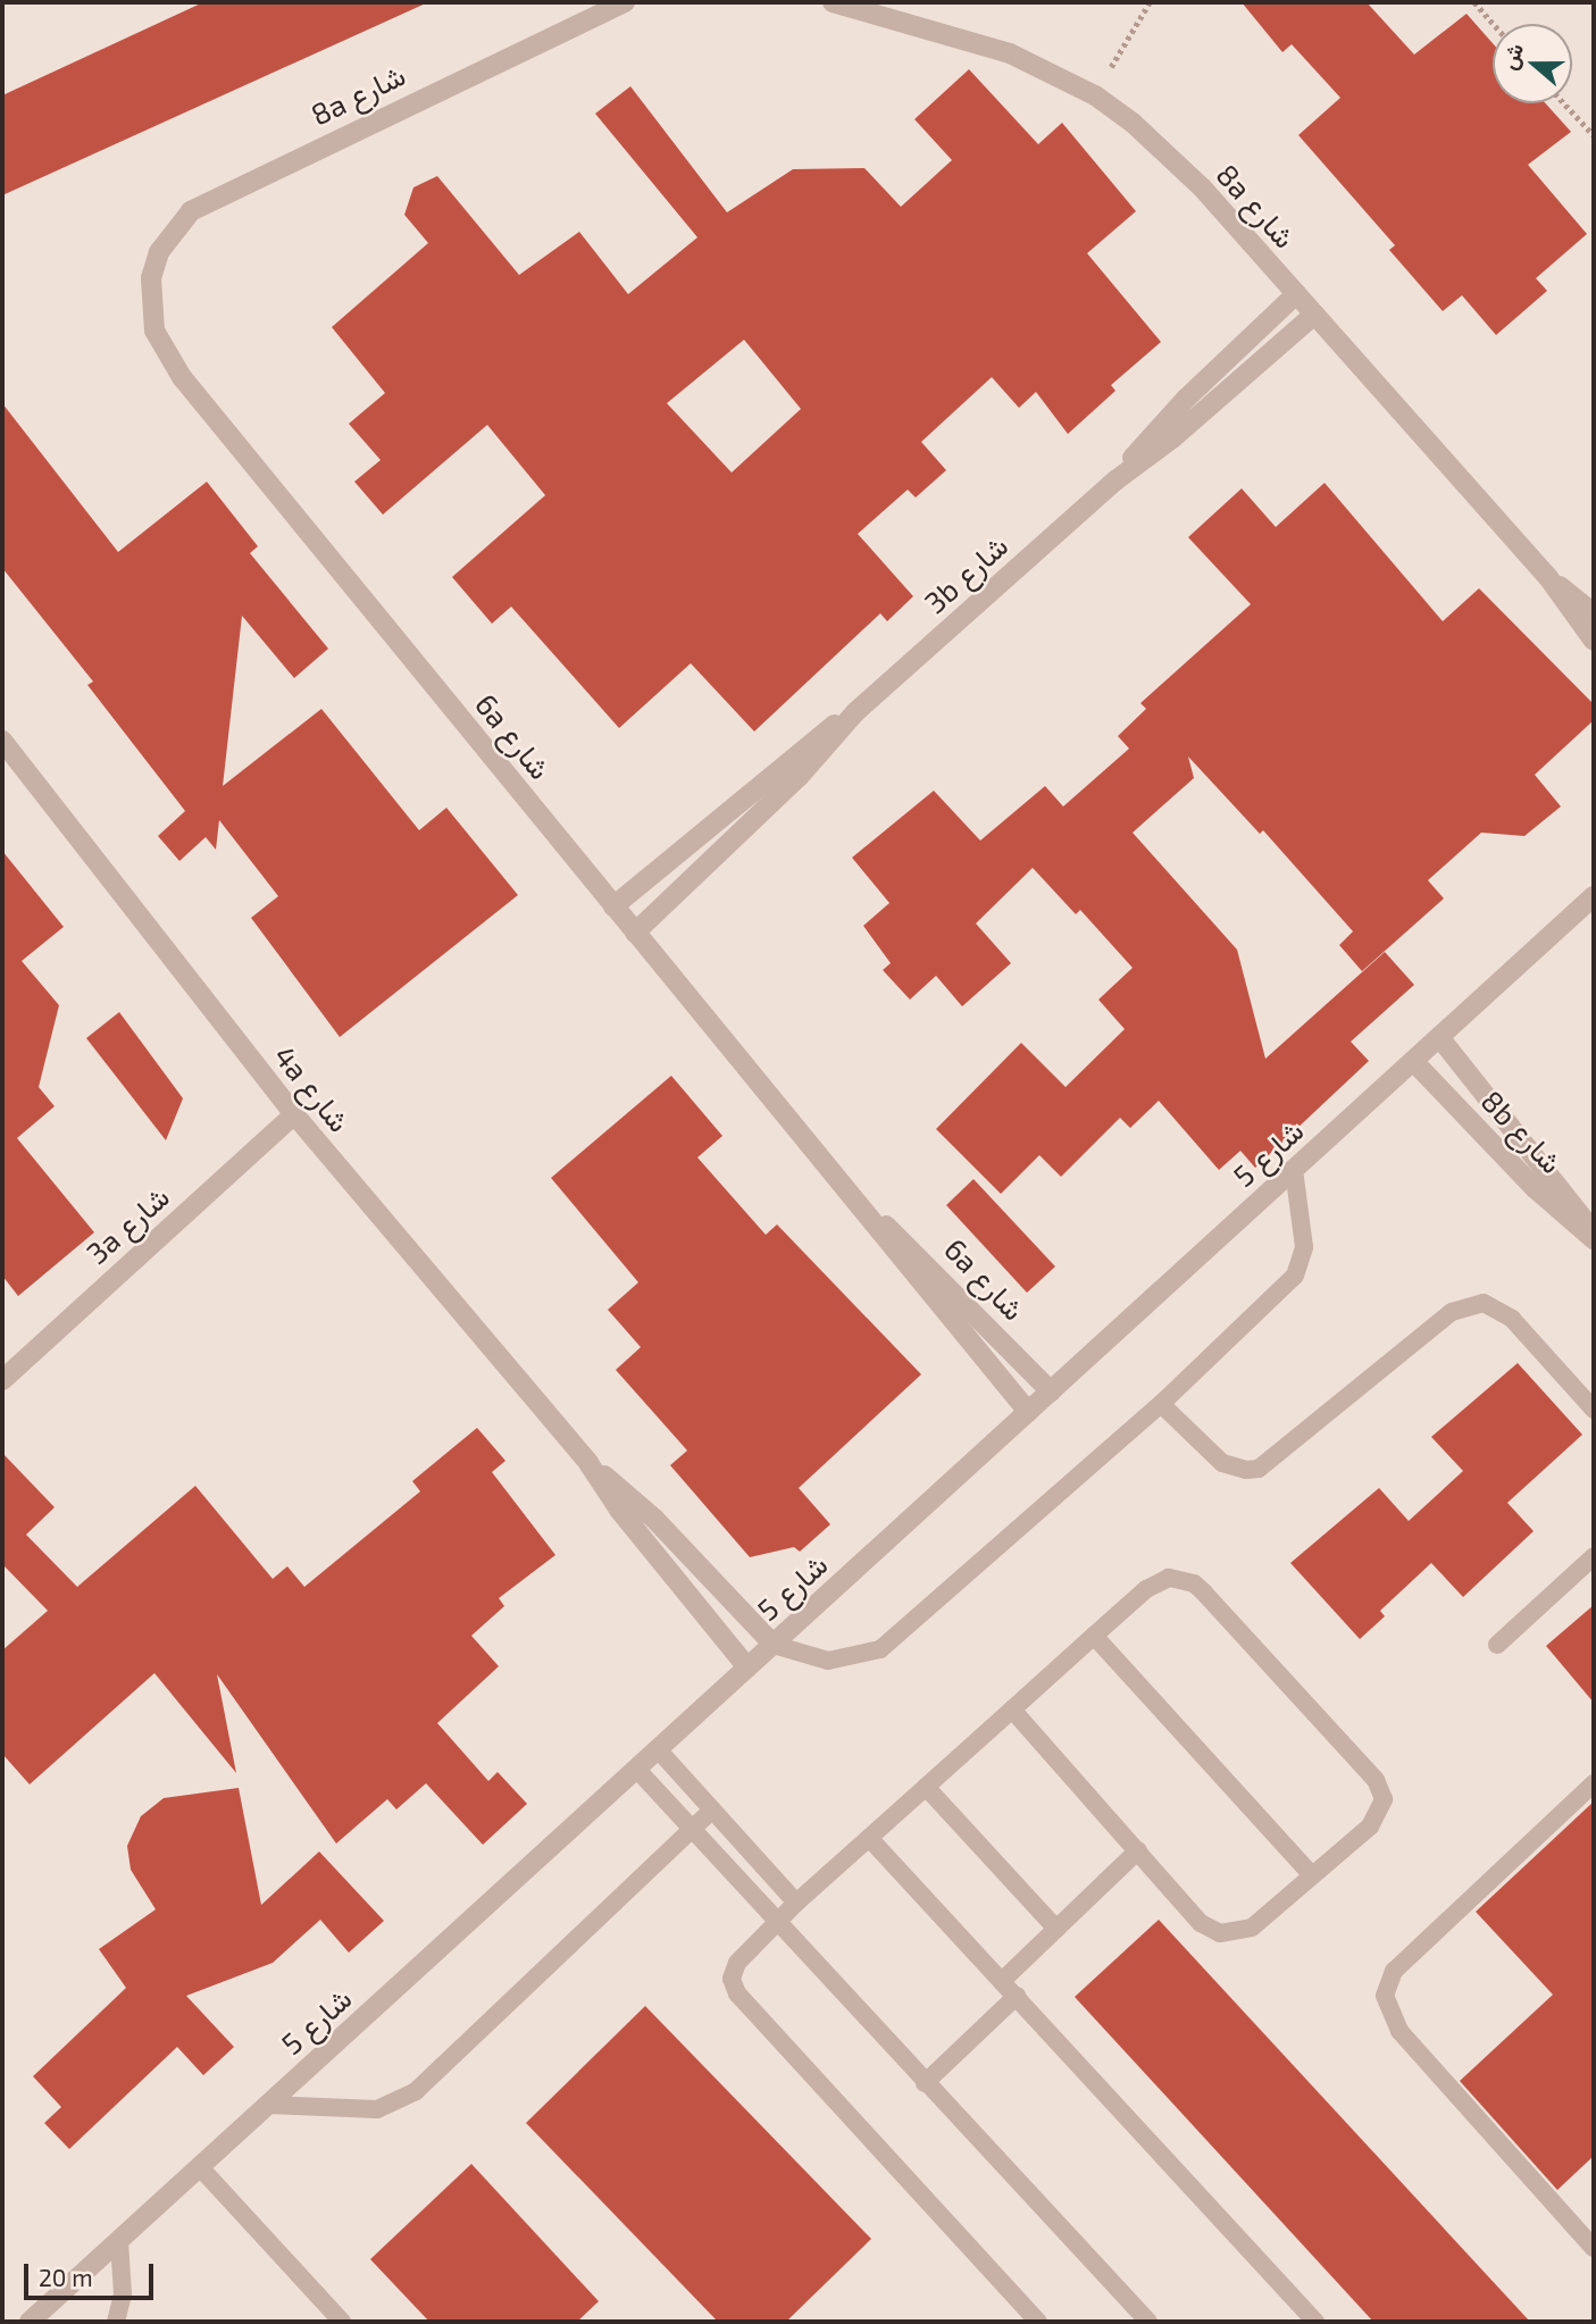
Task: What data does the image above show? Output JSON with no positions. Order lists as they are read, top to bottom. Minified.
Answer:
{"streets":{"street":["8a شارع","3b شارع","6a شارع","4a شارع","8b شارع","شارع 5","3a شارع"]},"crossings":[["8a شارع","3b شارع"],["8a شارع","6a شارع"],["3b شارع","6a شارع"],["6a شارع","شارع 5"],["4a شارع","شارع 5"],["4a شارع","3a شارع"],["8b شارع","شارع 5"]],"scale_bar":"20 m","north":"left"}
